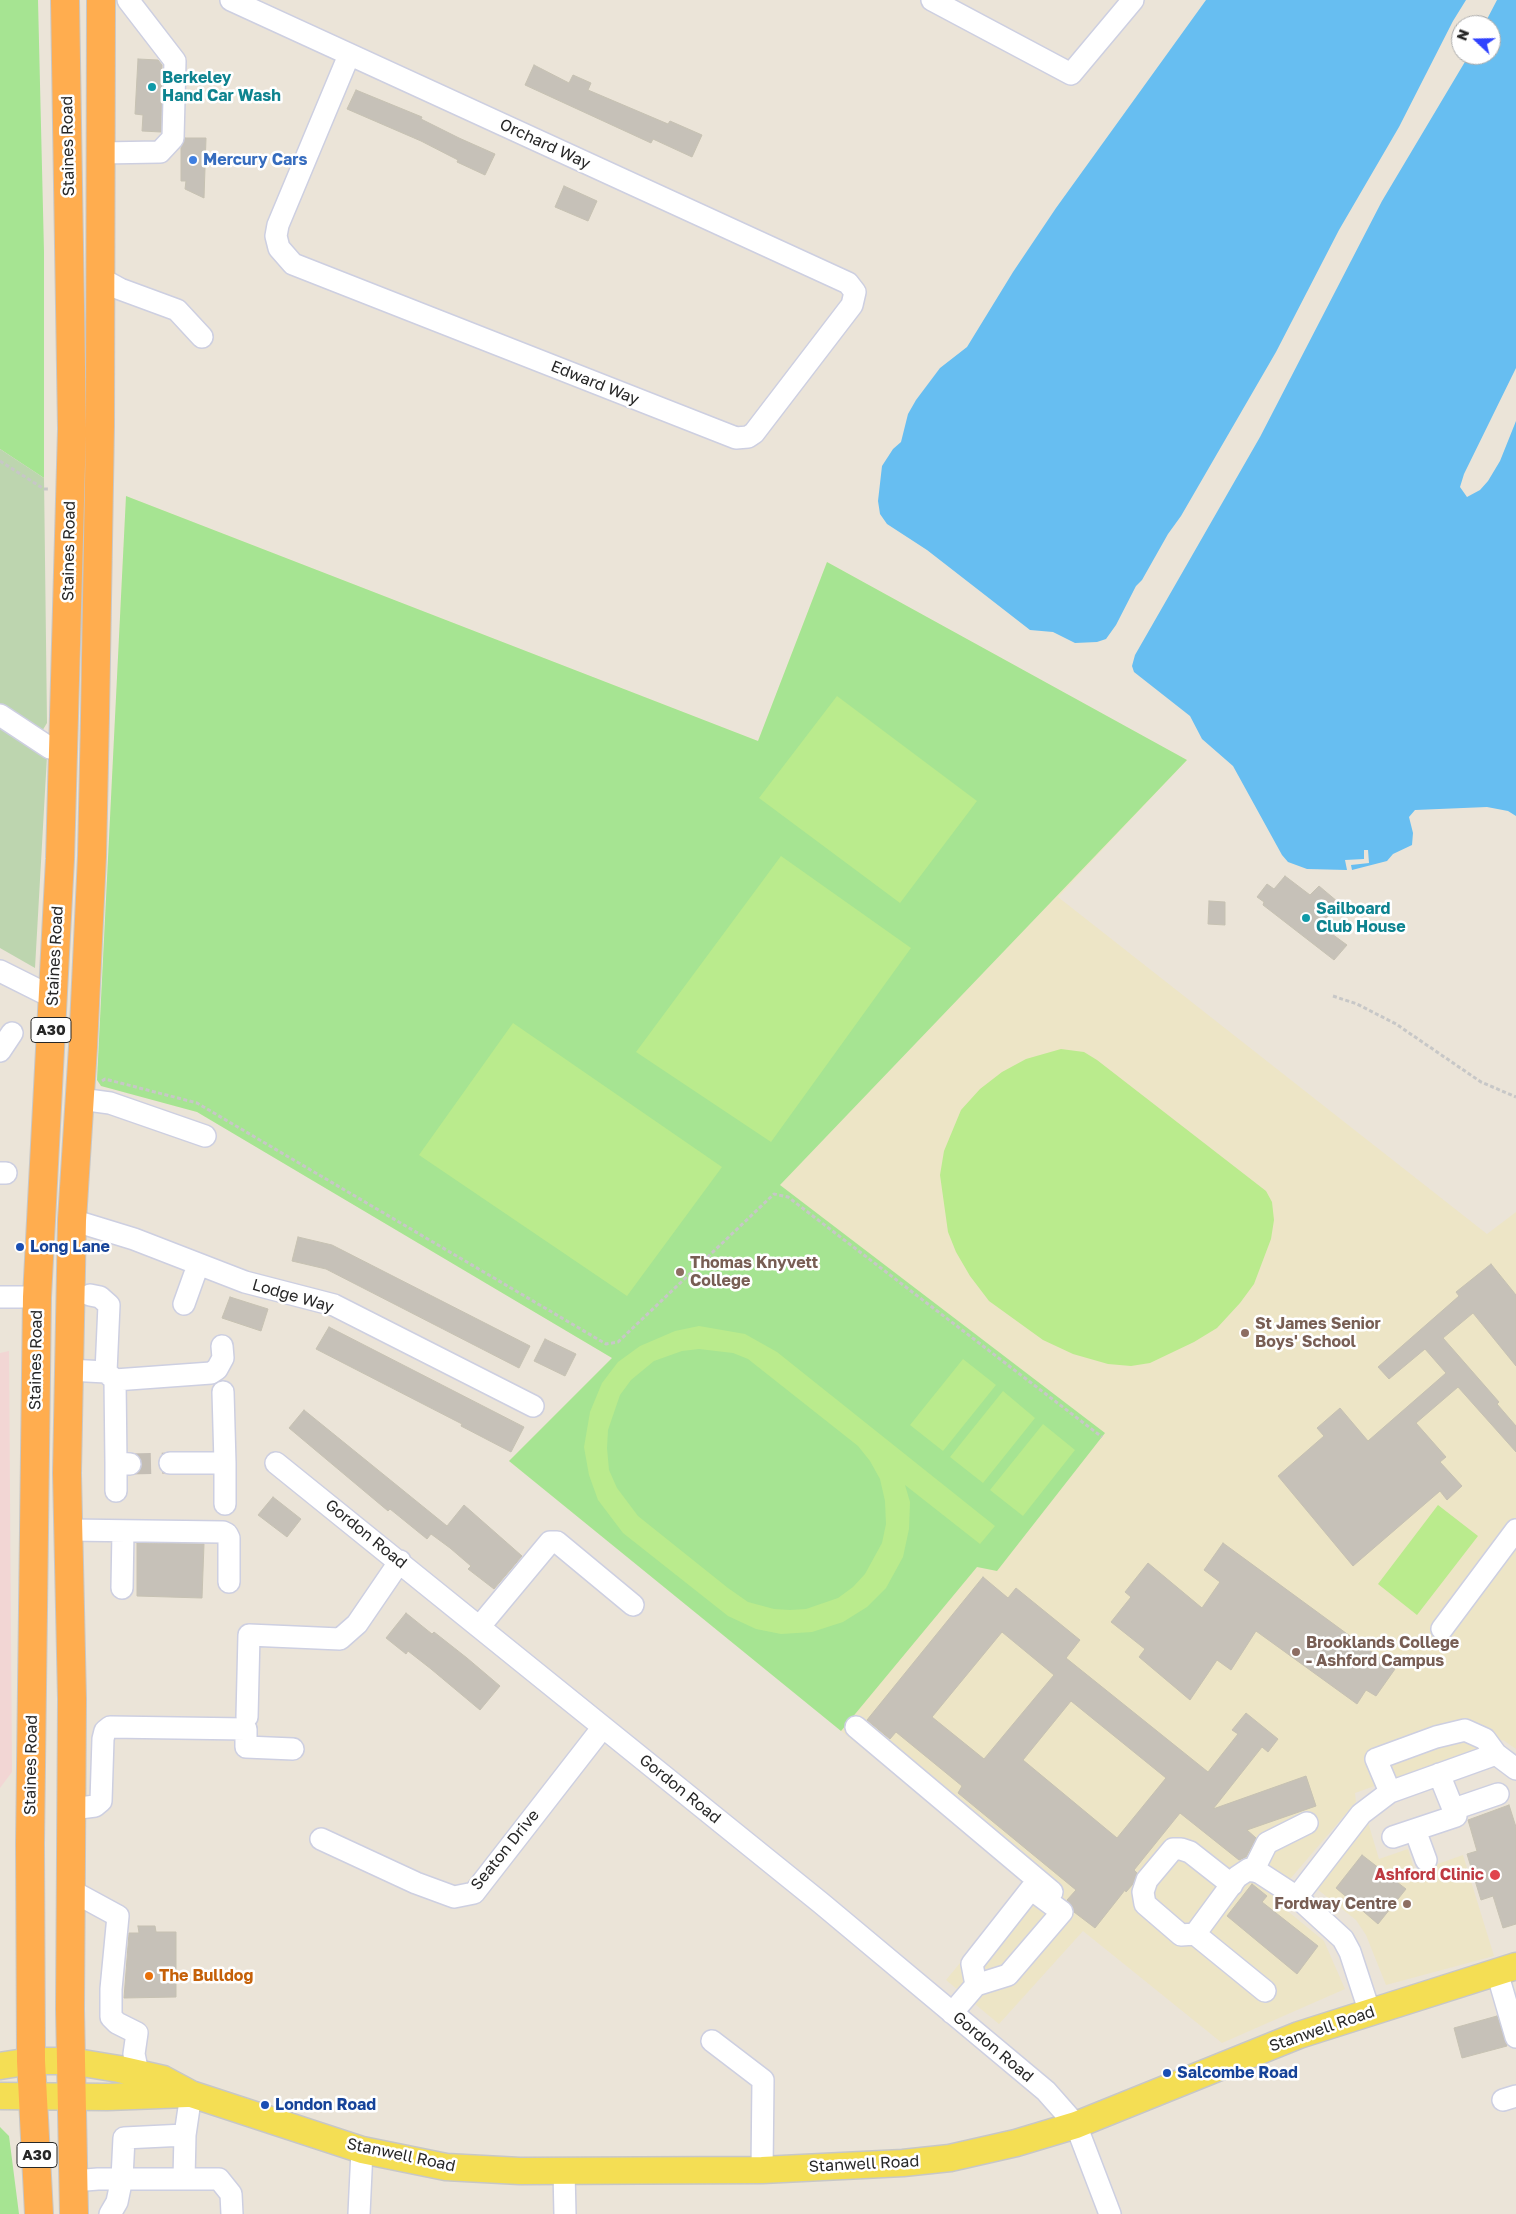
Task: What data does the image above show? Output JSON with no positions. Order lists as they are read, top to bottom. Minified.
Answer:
{"streets":{"highway":["Staines Road","A30"],"main road":["Stanwell Road"],"street":["Orchard Way","Edward Way","Lodge Way","Gordon Road","Seaton Drive"]},"crossings":[["Orchard Way","Edward Way"],["Staines Road","A30"],["Staines Road","Lodge Way"],["Staines Road","Stanwell Road"],["A30","Stanwell Road"],["Gordon Road","Seaton Drive"],["Gordon Road","Stanwell Road"]],"places":["Berkeley Hand Car Wash","Mercury Cars","Sailboard Club House","Long Lane","Thomas Knyvett College","St James Senior Boys' School","Brooklands College - Ashford Campus","Ashford Clinic","Fordway Centre","The Bulldog","Salcombe Road","London Road"],"north":"left"}
